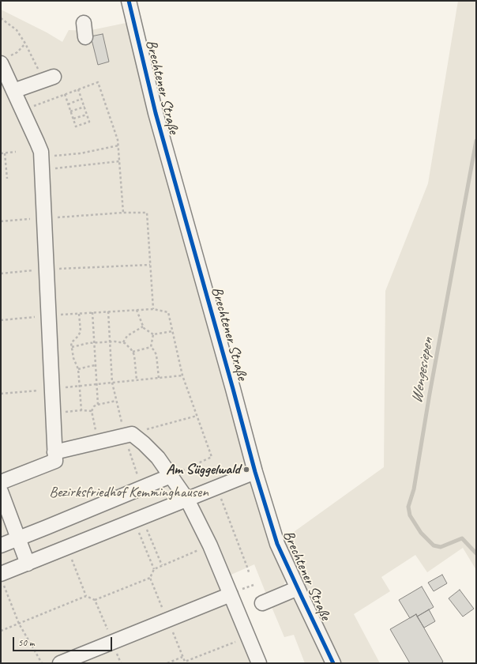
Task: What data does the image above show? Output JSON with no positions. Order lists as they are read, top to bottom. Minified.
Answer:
{"streets":{"street":["Brechtener Straße"]},"water":["Wengesiepen"],"parks":["Bezirksfriedhof Kemminghausen"],"places":["Am Süggelwald"],"scale_bar":"50 m"}
